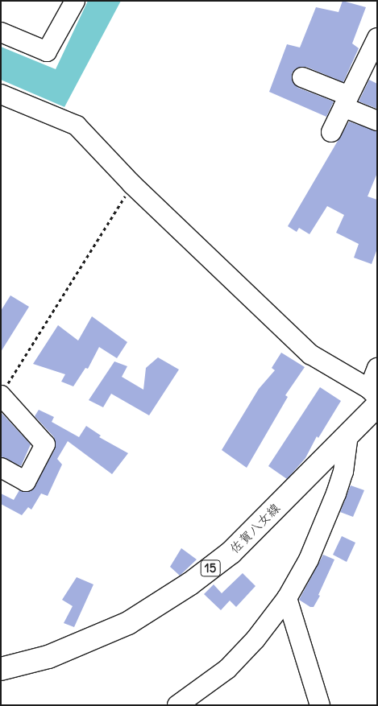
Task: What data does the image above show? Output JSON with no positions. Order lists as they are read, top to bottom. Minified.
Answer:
{"streets":{"main road":["佐賀八女線","15"]}}
